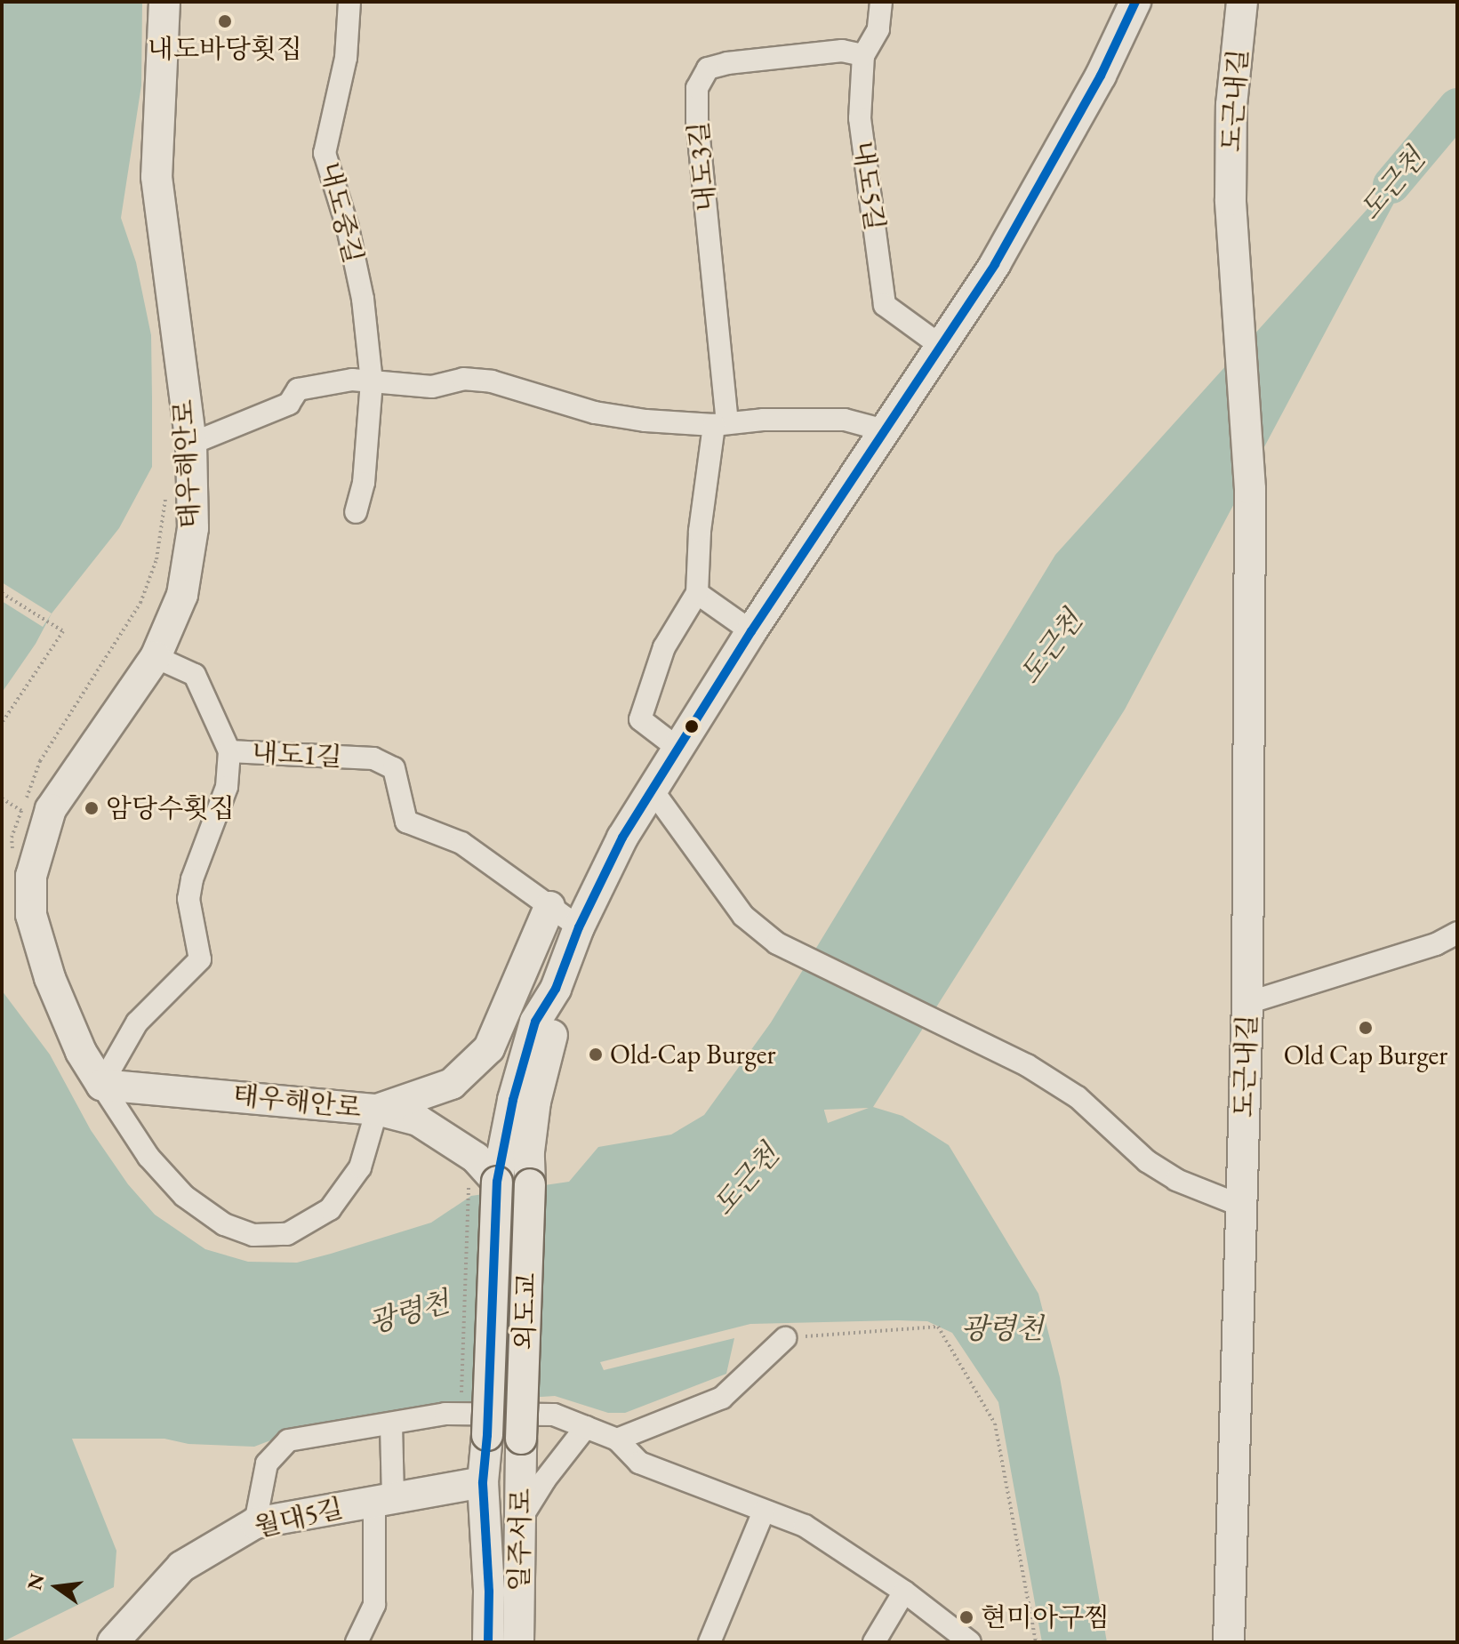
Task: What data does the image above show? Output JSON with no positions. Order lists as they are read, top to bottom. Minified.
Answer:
{"streets":{"street":["도근내길","내도3길","내도5길","내도중길","태우해안로","내도1길","외도교","월대5길","일주서로"]},"crossings":[["내도3길","내도5길"],["태우해안로","내도1길"],["외도교","일주서로"],["월대5길","일주서로"]],"water":["도근천","광령천"],"places":["내도바당횟집","암당수횟집","Old Cap Burger","Old-Cap Burger","현미아구찜"],"north":"left"}
